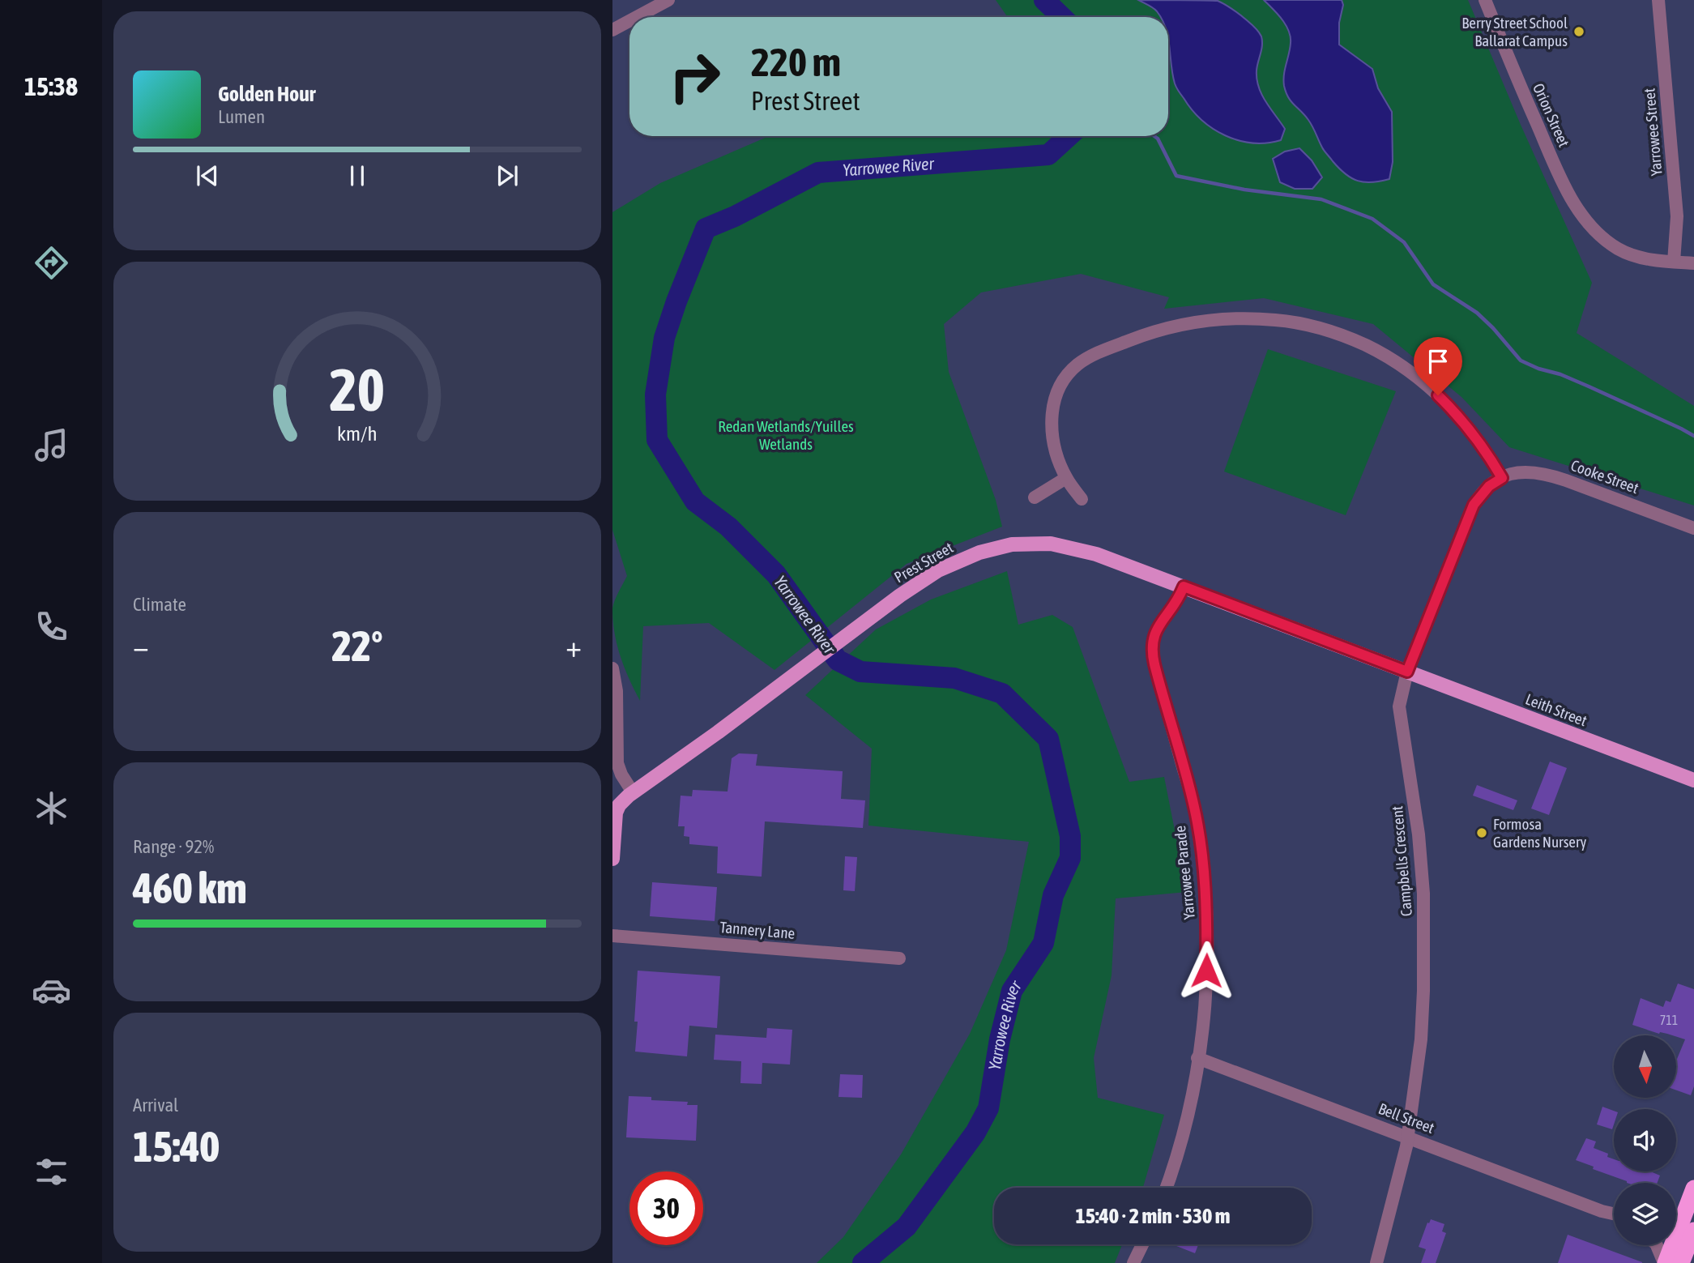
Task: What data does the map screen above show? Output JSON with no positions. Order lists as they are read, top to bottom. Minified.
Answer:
{"streets":{"main road":["Prest Street","Leith Street"],"street":["Orion Street","Yarrowee Street","Cooke Street","Campbells Crescent","Yarrowee Parade","Tannery Lane","Bell Street"]},"crossings":[["Orion Street","Yarrowee Street"],["Cooke Street","Campbells Crescent"],["Prest Street","Leith Street"],["Prest Street","Campbells Crescent"],["Prest Street","Yarrowee Parade"],["Leith Street","Campbells Crescent"],["Campbells Crescent","Bell Street"],["Yarrowee Parade","Bell Street"]],"water":["Yarrowee River"],"parks":["Redan Wetlands/Yuilles Wetlands"],"places":["Berry Street School Ballarat Campus","Formosa Gardens Nursery"],"house_numbers":["711"],"north":"bottom","page":{"tabs":"15:38","turn":["220 m","Prest Street"],"song":["Golden Hour","Lumen"],"tile":["Climate",["Range · 92%","460 km"],["Arrival","15:40"]],"heat":["−","22°","+"],"limit":"30","trip":"15:40 · 2 min · 530 m","gauge":["20","km/h"]}}
